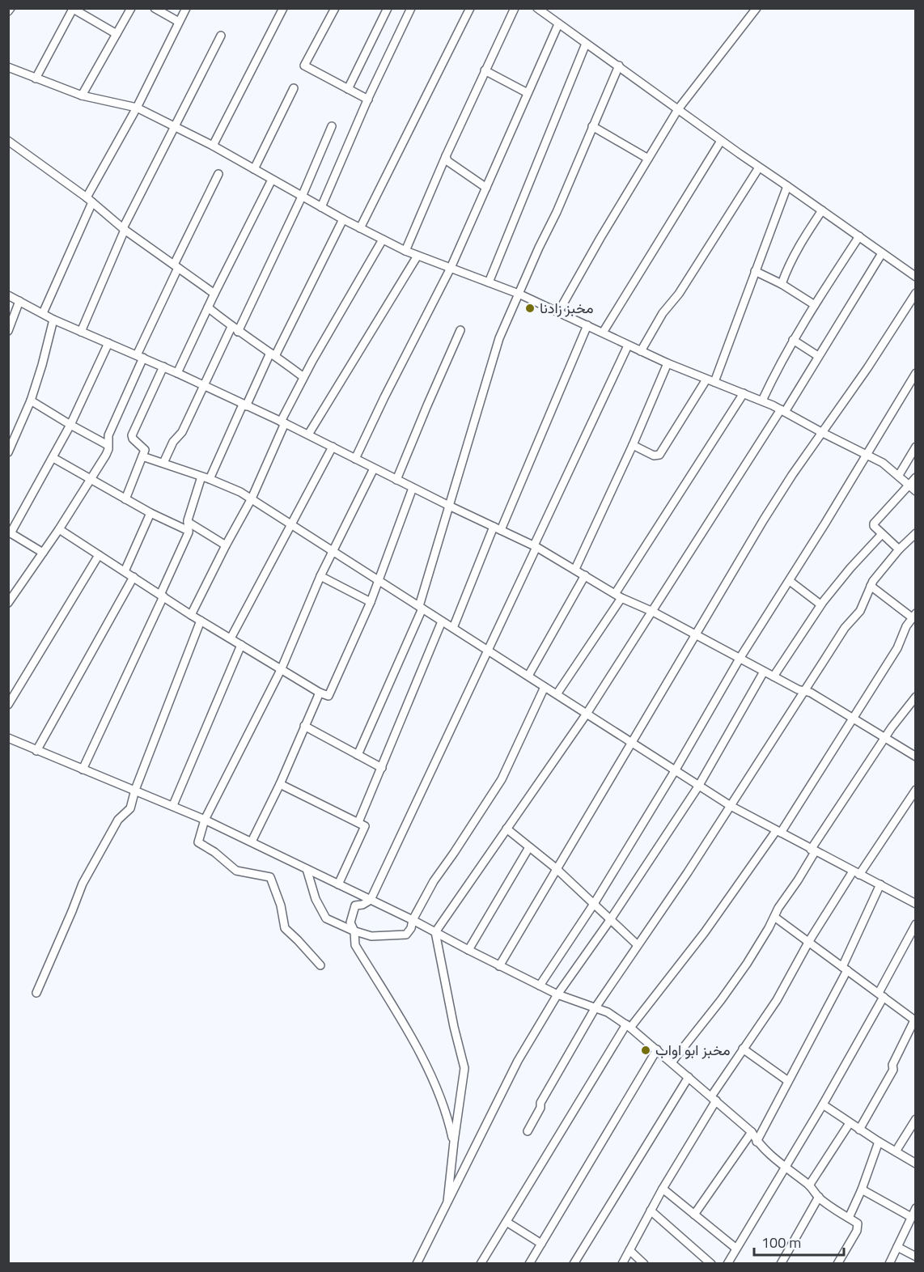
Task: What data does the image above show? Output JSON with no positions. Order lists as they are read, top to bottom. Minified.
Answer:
{"places":["مخبز زادنا","مخبز ابو اواب"],"scale_bar":"100 m"}
